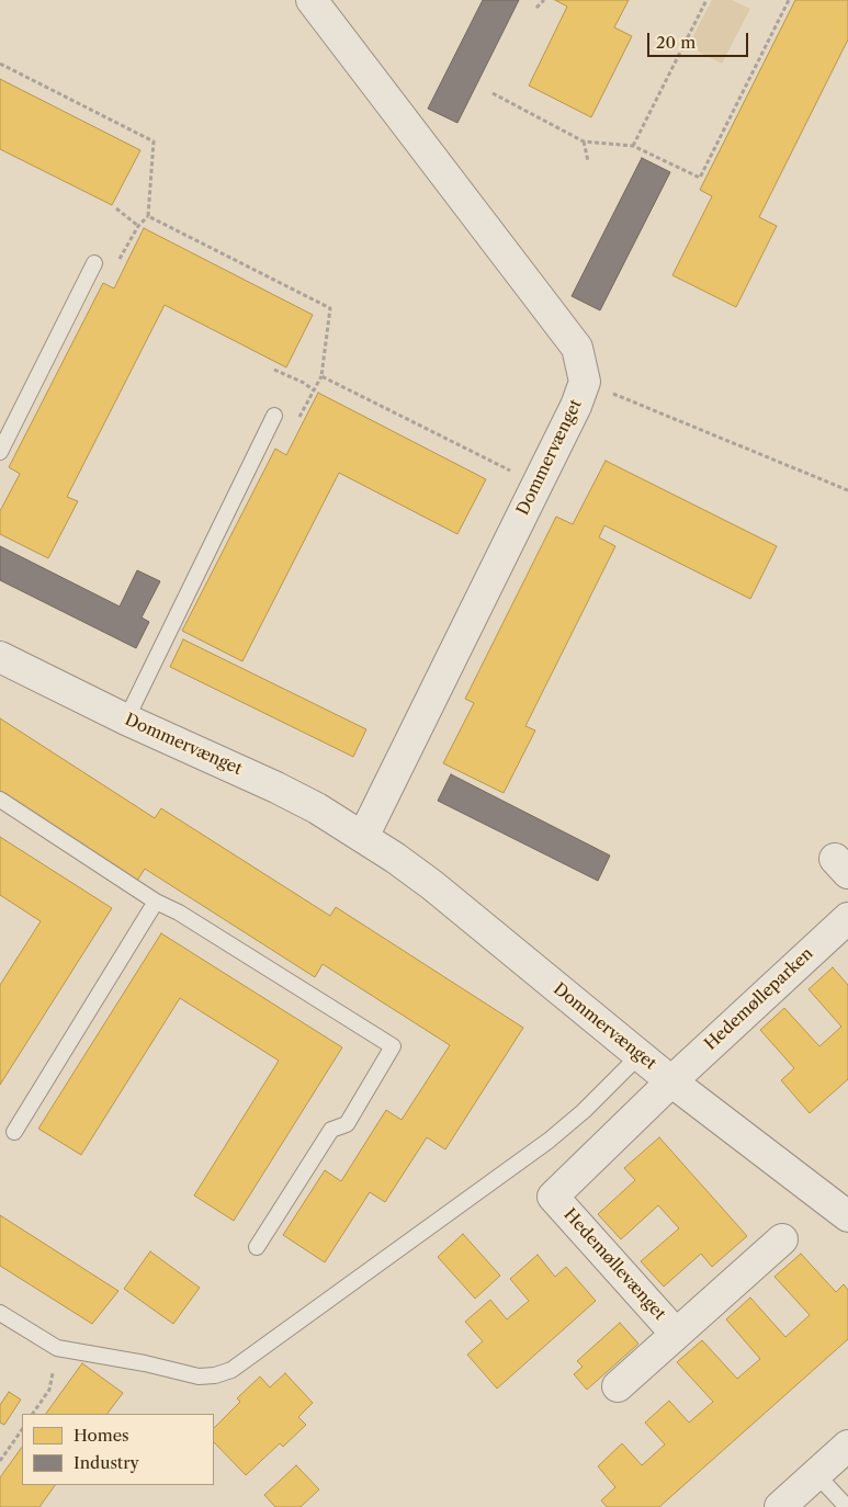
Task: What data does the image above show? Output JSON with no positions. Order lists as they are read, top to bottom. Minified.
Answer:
{"streets":{"street":["Dommervænget","Hedemølleparken","Hedemøllevænget"]},"crossings":[["Dommervænget","Hedemølleparken"],["Dommervænget","Hedemøllevænget"],["Hedemølleparken","Hedemøllevænget"]],"legend":["Homes","Industry"],"scale_bar":"20 m"}
